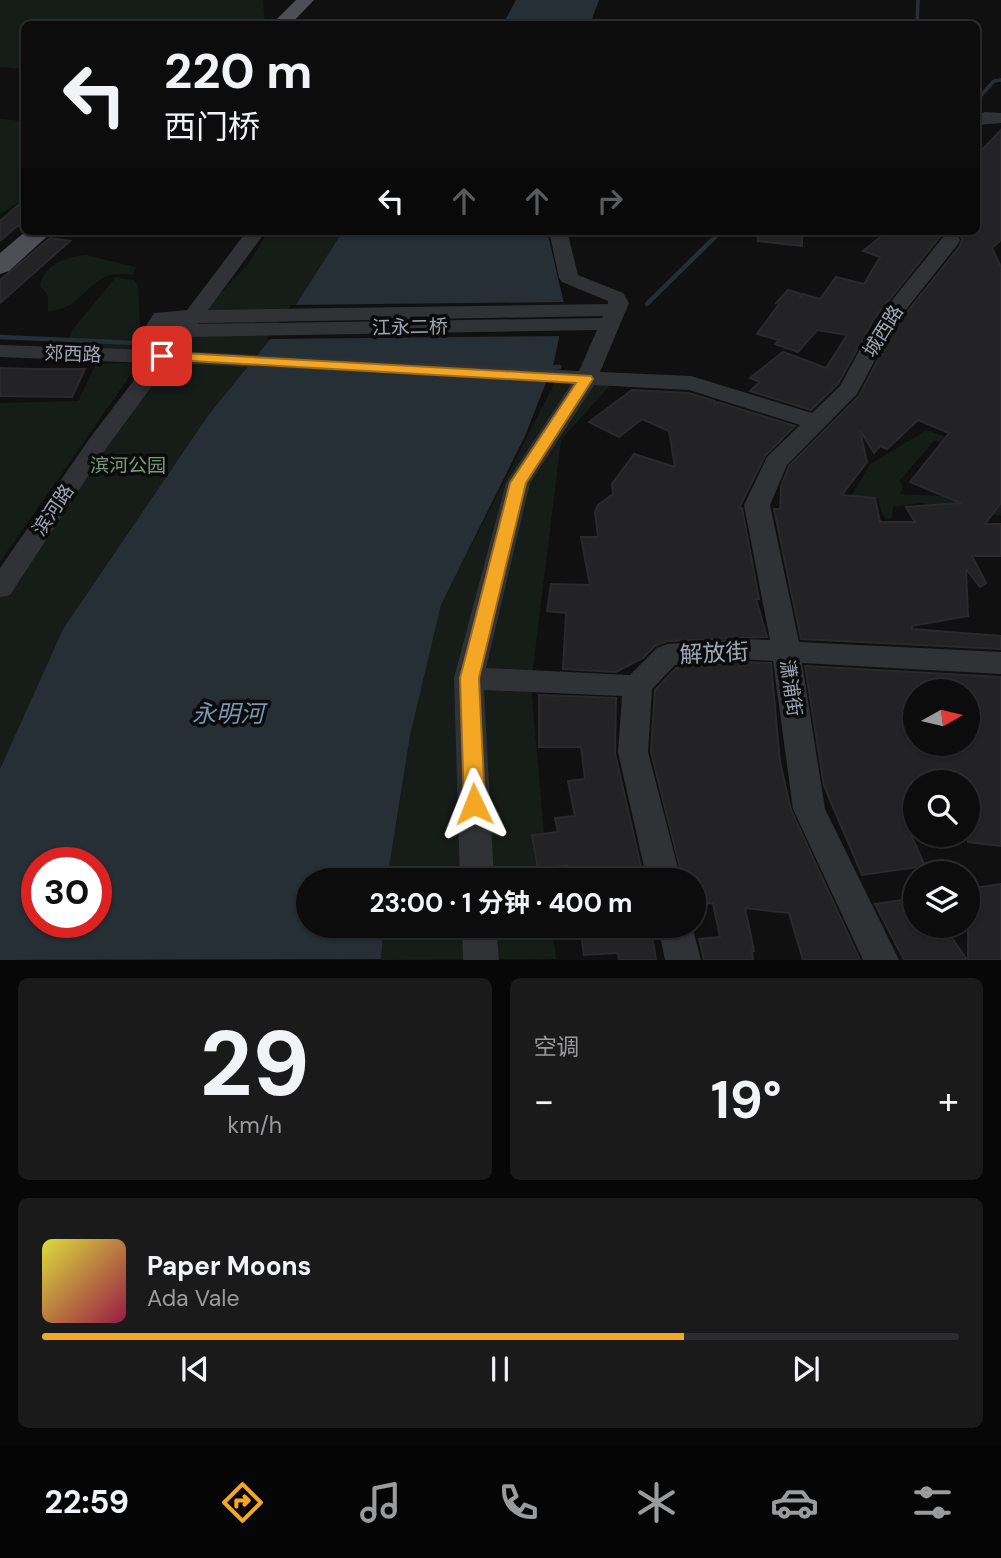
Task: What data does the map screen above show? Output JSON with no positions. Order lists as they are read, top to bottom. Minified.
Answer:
{"streets":{"street":["江永二桥","城西路","郊西路","滨河路","解放街","潇浦街"]},"crossings":[["江永二桥","滨河路"],["城西路","郊西路"],["城西路","潇浦街"],["郊西路","滨河路"],["郊西路","潇浦街"],["解放街","潇浦街"]],"water":["永明河"],"parks":["滨河公园"],"north":"right","page":{"turn":["220 m","西门桥"],"limit":"30","trip":"23:00 · 1 分钟 · 400 m","tile":[["29","km/h"],"空调"],"heat":["−","19°","+"],"song":["Paper Moons","Ada Vale"],"tabs":"22:59"}}
